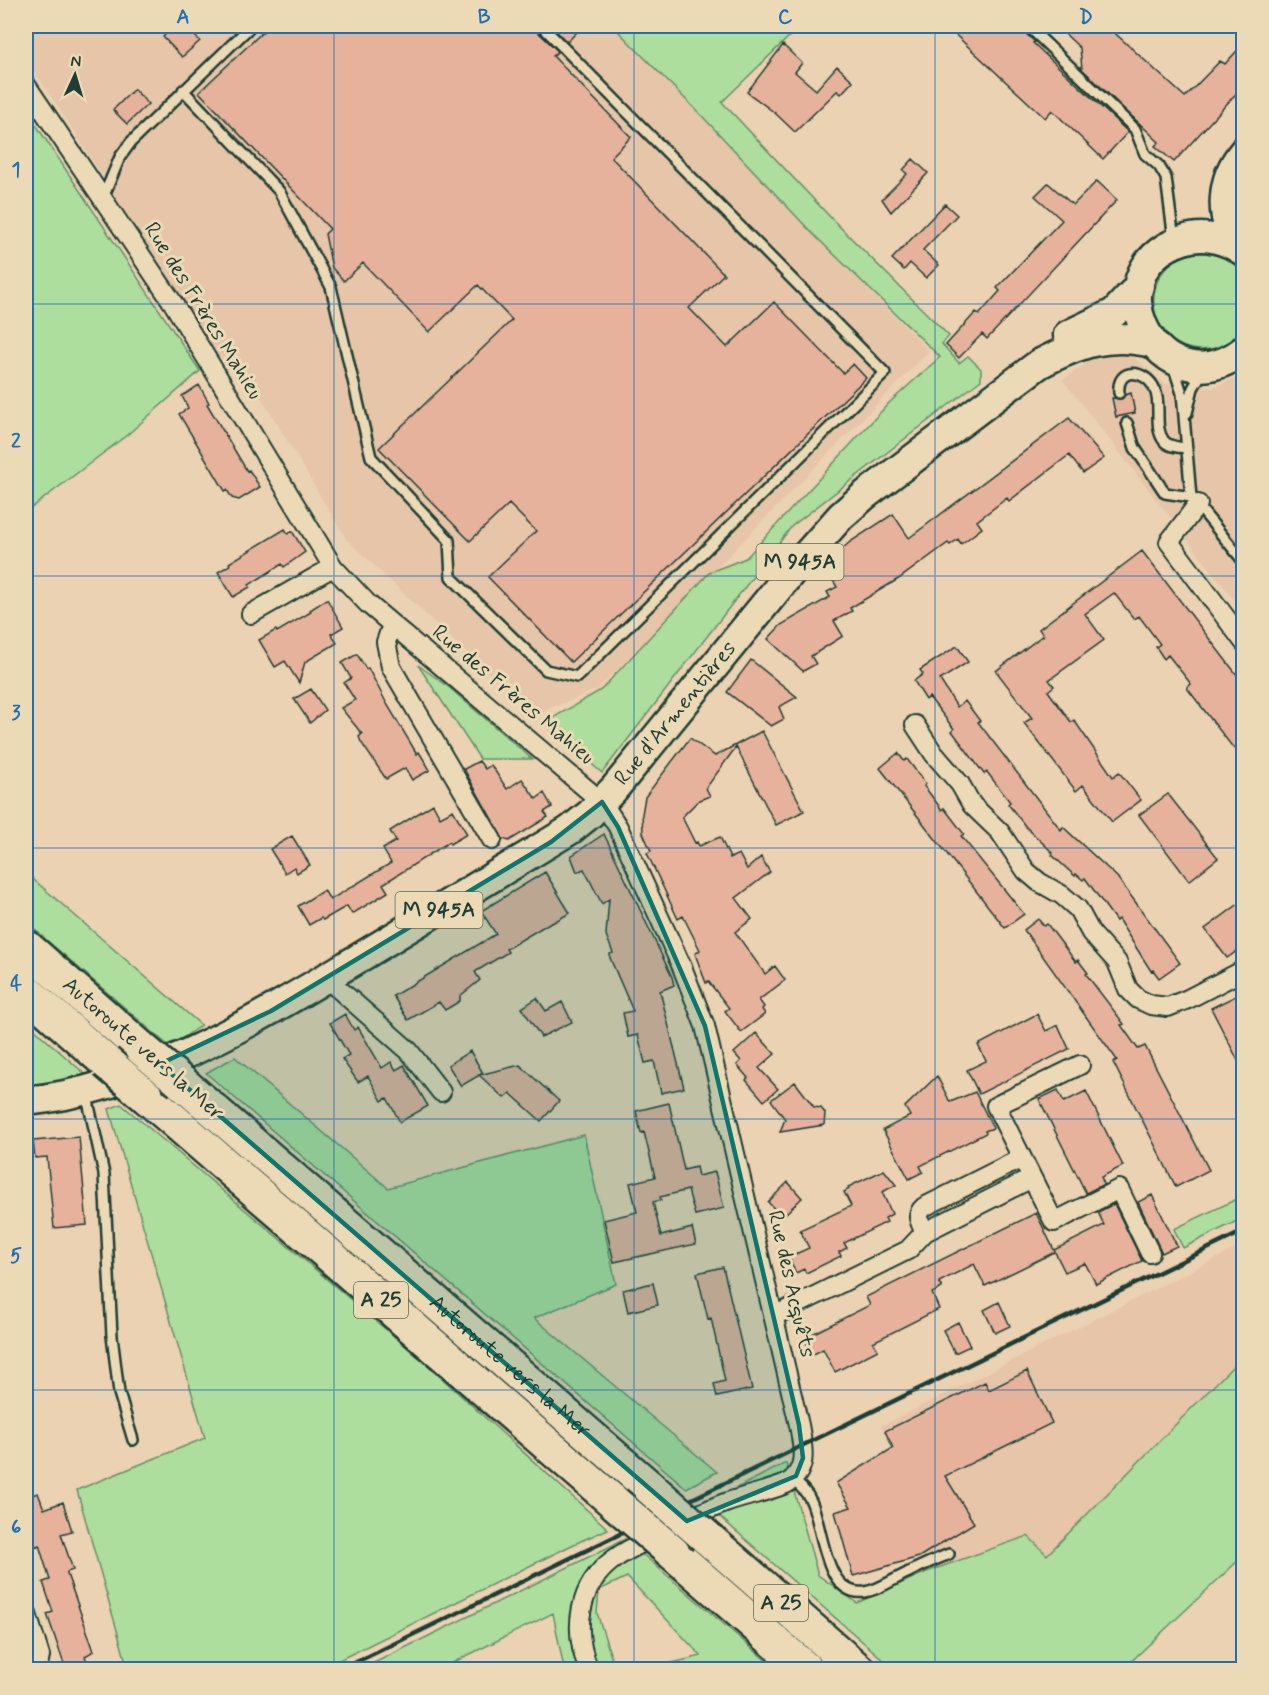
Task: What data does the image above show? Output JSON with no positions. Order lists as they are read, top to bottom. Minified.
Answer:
{"streets":{"highway":["Autoroute vers la Mer","A 25"],"main road":["M 945A","Rue d'Armentières"],"street":["Rue des Frères Mahieu","Rue des Acquêts"]},"crossings":[["Rue des Frères Mahieu","Rue d'Armentières"],["Rue des Frères Mahieu","Rue des Acquêts"],["Rue d'Armentières","Rue des Acquêts"]],"north":"top","grid":{"columns":["A","B","C","D"],"rows":["1","2","3","4","5","6"]}}
